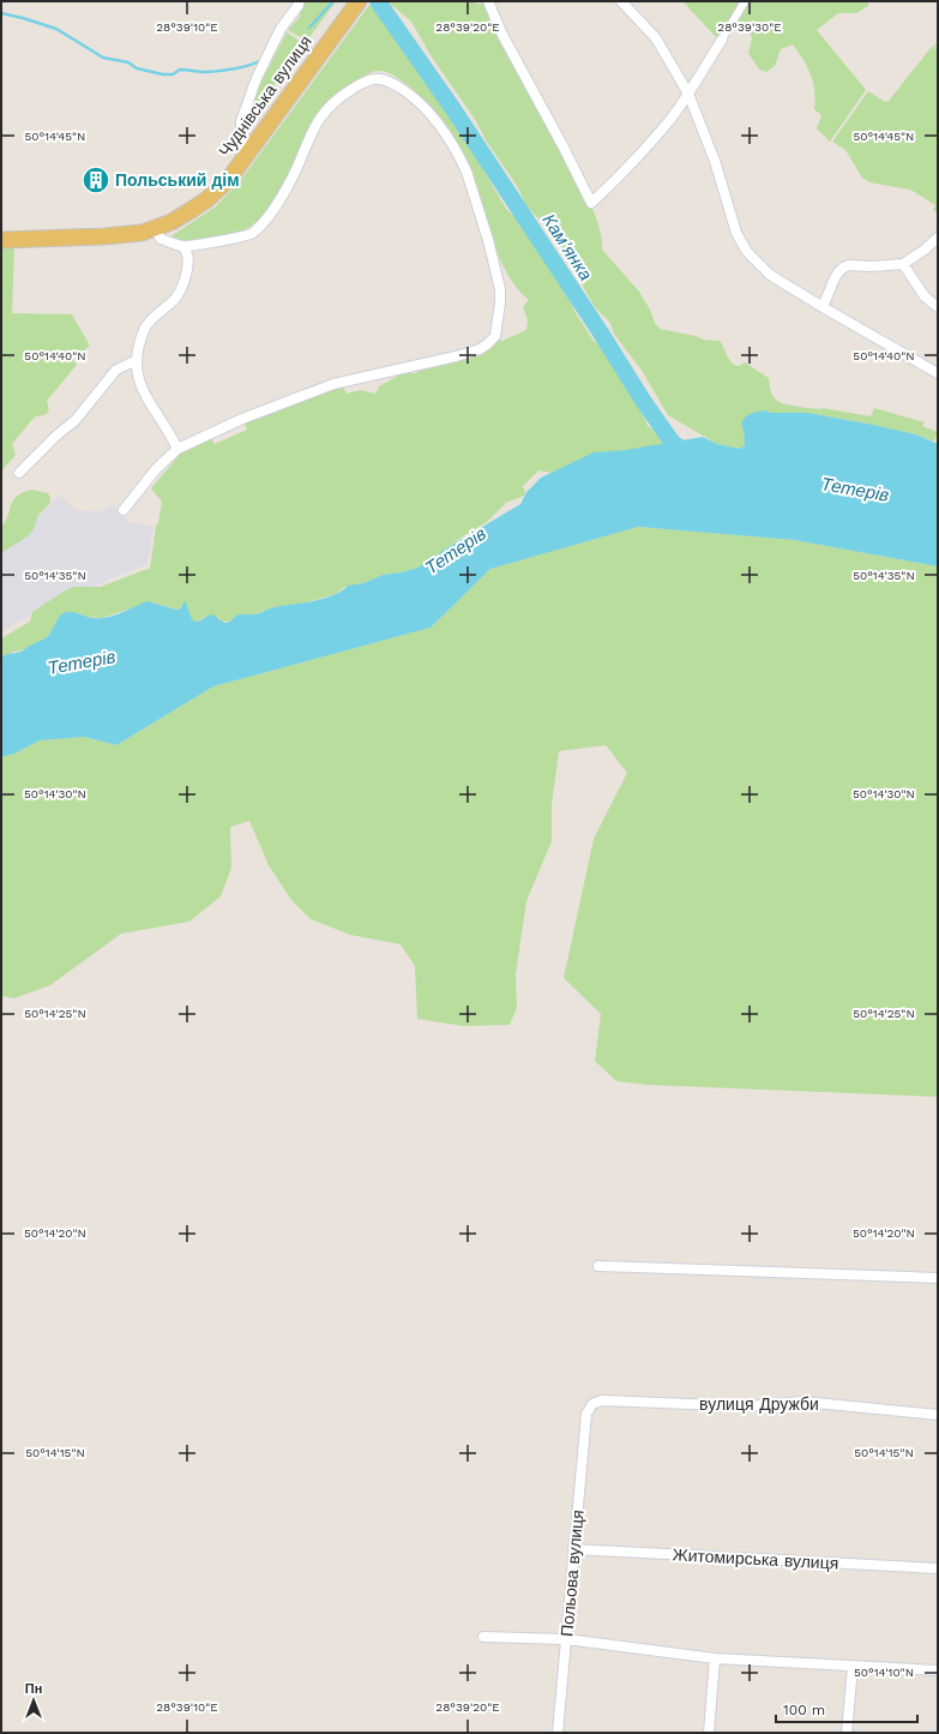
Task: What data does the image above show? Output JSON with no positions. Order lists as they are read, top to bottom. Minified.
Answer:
{"streets":{"main road":["Чуднівська вулиця"],"street":["вулиця Дружби","Житомирська вулиця","Польова вулиця"]},"crossings":[["вулиця Дружби","Польова вулиця"],["Житомирська вулиця","Польова вулиця"]],"water":["Кам'янка","Тетерів"],"places":{"building":["Польський дім"]},"scale_bar":"100 m","north":"top","coordinates":["28°39'10\"E","28°39'20\"E","28°39'30\"E","50°14'45\"N","50°14'40\"N","50°14'35\"N","50°14'30\"N","50°14'25\"N","50°14'20\"N","50°14'15\"N","50°14'10\"N"]}
